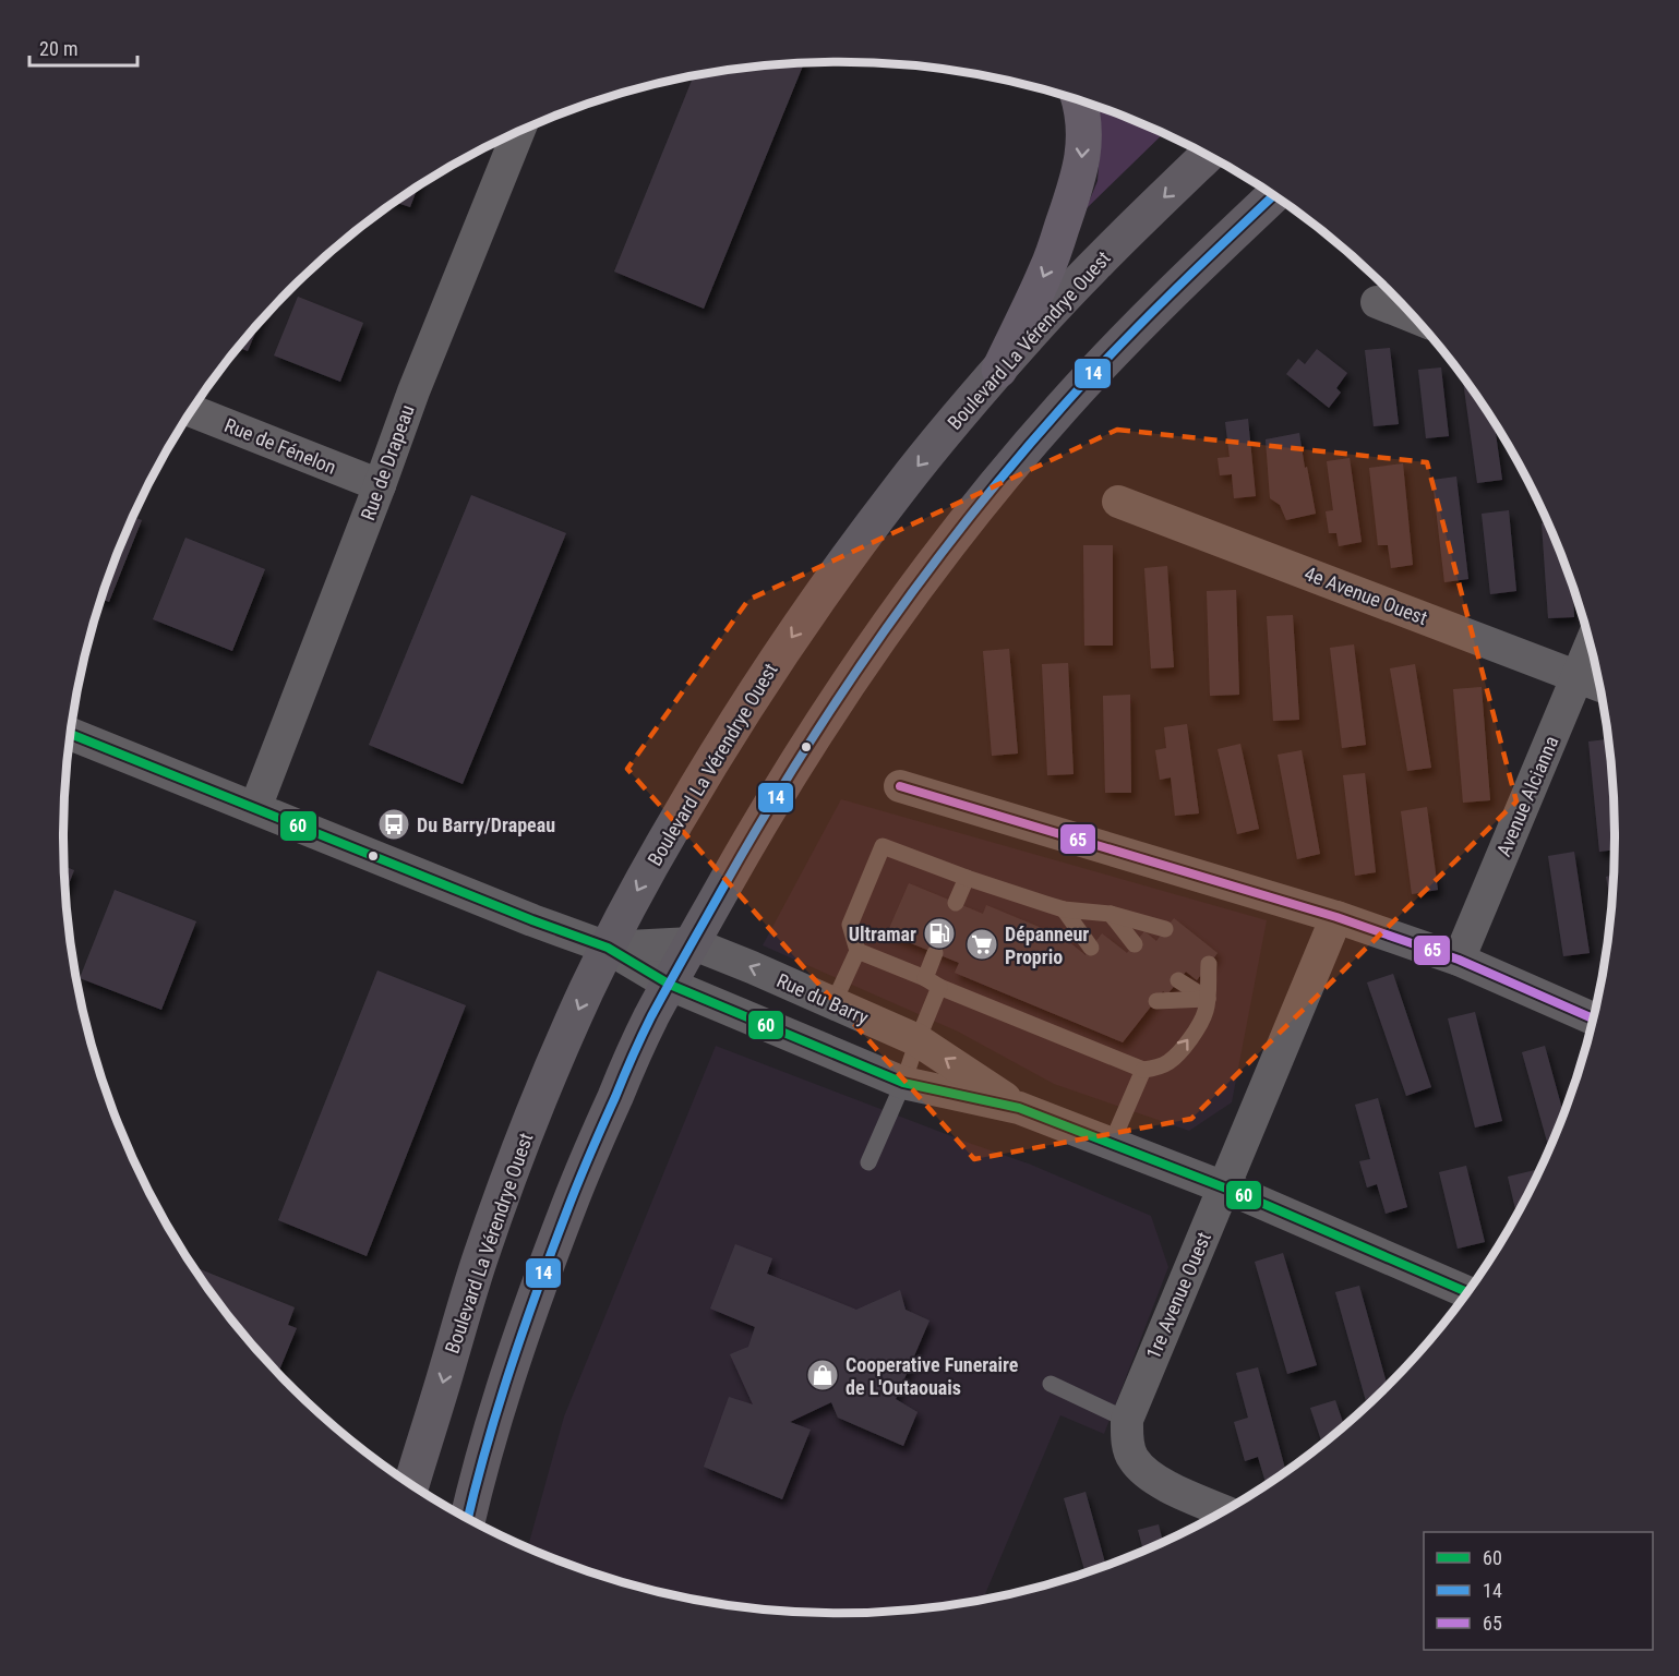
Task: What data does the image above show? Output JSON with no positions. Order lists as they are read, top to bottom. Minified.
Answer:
{"streets":{"main road":["Boulevard La Vérendrye Ouest"],"street":["Rue de Fénelon","Rue de Drapeau","4e Avenue Ouest","Avenue Alcianna","Rue du Barry","1re Avenue Ouest"]},"crossings":[["Boulevard La Vérendrye Ouest","Rue du Barry"],["Rue de Fénelon","Rue de Drapeau"],["Rue de Drapeau","Rue du Barry"],["4e Avenue Ouest","Avenue Alcianna"],["Rue du Barry","1re Avenue Ouest"]],"places":{"bus stop":["Du Barry/Drapeau"],"fuel station":["Ultramar"],"supermarket":["Dépanneur Proprio"],"shop":["Cooperative Funeraire de L'Outaouais"]},"lines":["transit line 14","transit line 60","transit line 65"],"legend":["60","14","65"],"scale_bar":"20 m"}
